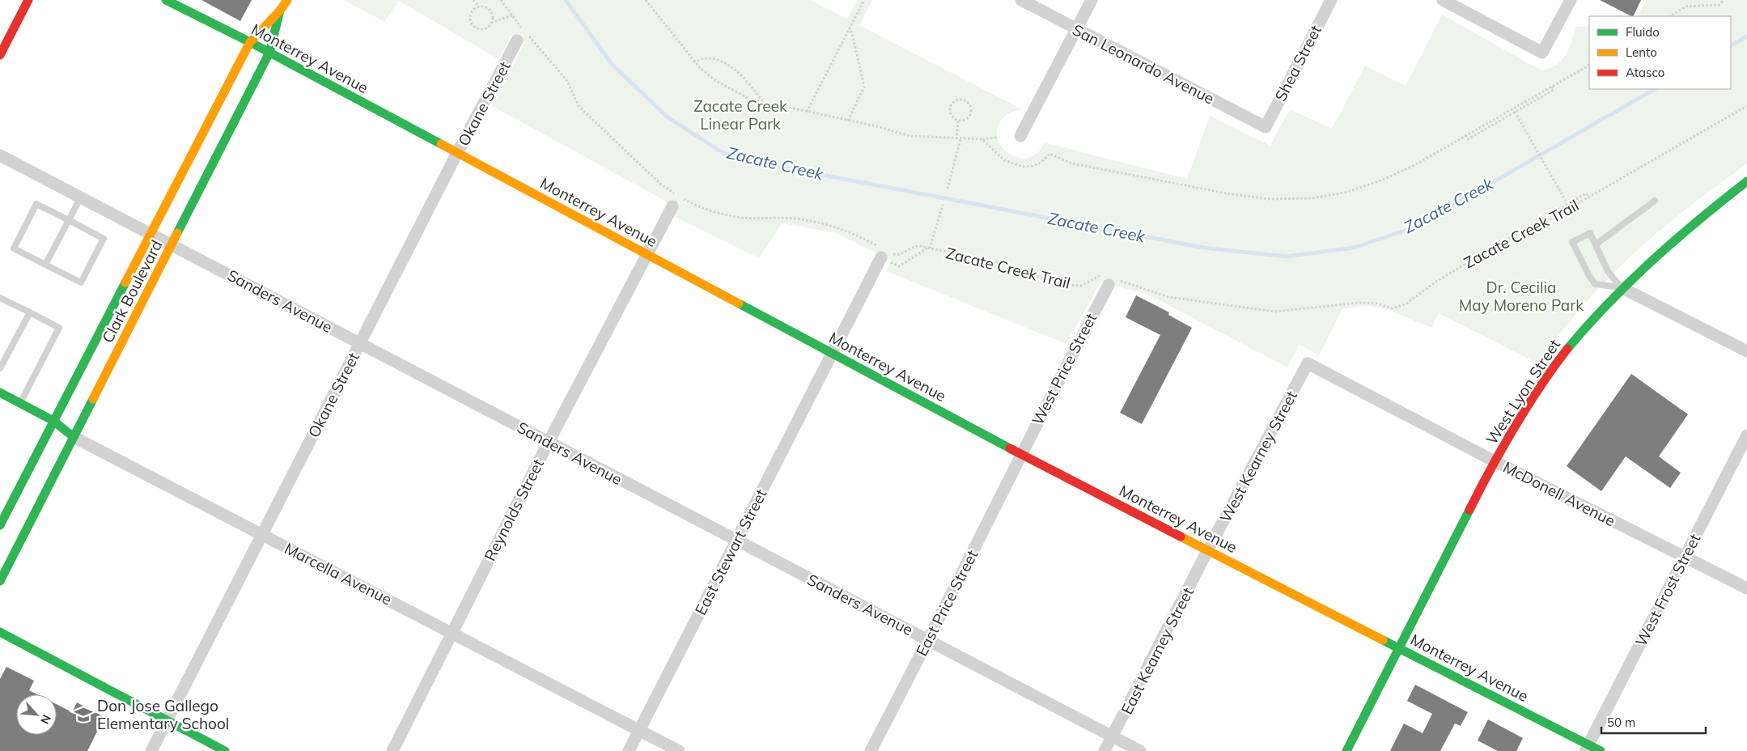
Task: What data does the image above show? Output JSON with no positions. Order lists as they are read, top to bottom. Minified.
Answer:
{"streets":{"main road":["Monterrey Avenue","Clark Boulevard","West Lyon Street","Marcella Avenue"],"street":["Shea Street","San Leonardo Avenue","Okane Street","Sanders Avenue","West Price Street","West Kearney Street","McDonell Avenue","Reynolds Street","East Stewart Street","West Frost Street","East Price Street","East Kearney Street"],"path":["Zacate Creek Trail"]},"crossings":[["Monterrey Avenue","Okane Street"],["Monterrey Avenue","Clark Boulevard"],["Monterrey Avenue","West Price Street"],["Monterrey Avenue","West Lyon Street"],["Monterrey Avenue","West Kearney Street"],["Monterrey Avenue","Reynolds Street"],["Monterrey Avenue","East Stewart Street"],["Monterrey Avenue","West Frost Street"],["Monterrey Avenue","East Price Street"],["Monterrey Avenue","East Kearney Street"],["Shea Street","San Leonardo Avenue"],["Okane Street","Sanders Avenue"],["Okane Street","Marcella Avenue"],["Zacate Creek Trail","West Price Street"],["Zacate Creek Trail","East Stewart Street"],["Clark Boulevard","Sanders Avenue"],["Clark Boulevard","Marcella Avenue"],["Sanders Avenue","Reynolds Street"],["Sanders Avenue","East Stewart Street"],["Sanders Avenue","East Price Street"],["Sanders Avenue","East Kearney Street"],["West Price Street","East Price Street"],["West Lyon Street","McDonell Avenue"],["West Kearney Street","McDonell Avenue"],["West Kearney Street","East Kearney Street"],["McDonell Avenue","West Frost Street"],["Reynolds Street","Marcella Avenue"],["East Stewart Street","Marcella Avenue"]],"water":["Zacate Creek"],"parks":["Zacate Creek Linear Park","Dr. Cecilia May Moreno Park"],"places":{"school or university":["Don Jose Gallego Elementary School"]},"legend":["Fluido","Lento","Atasco"],"scale_bar":"50 m","north":"bottom right"}
